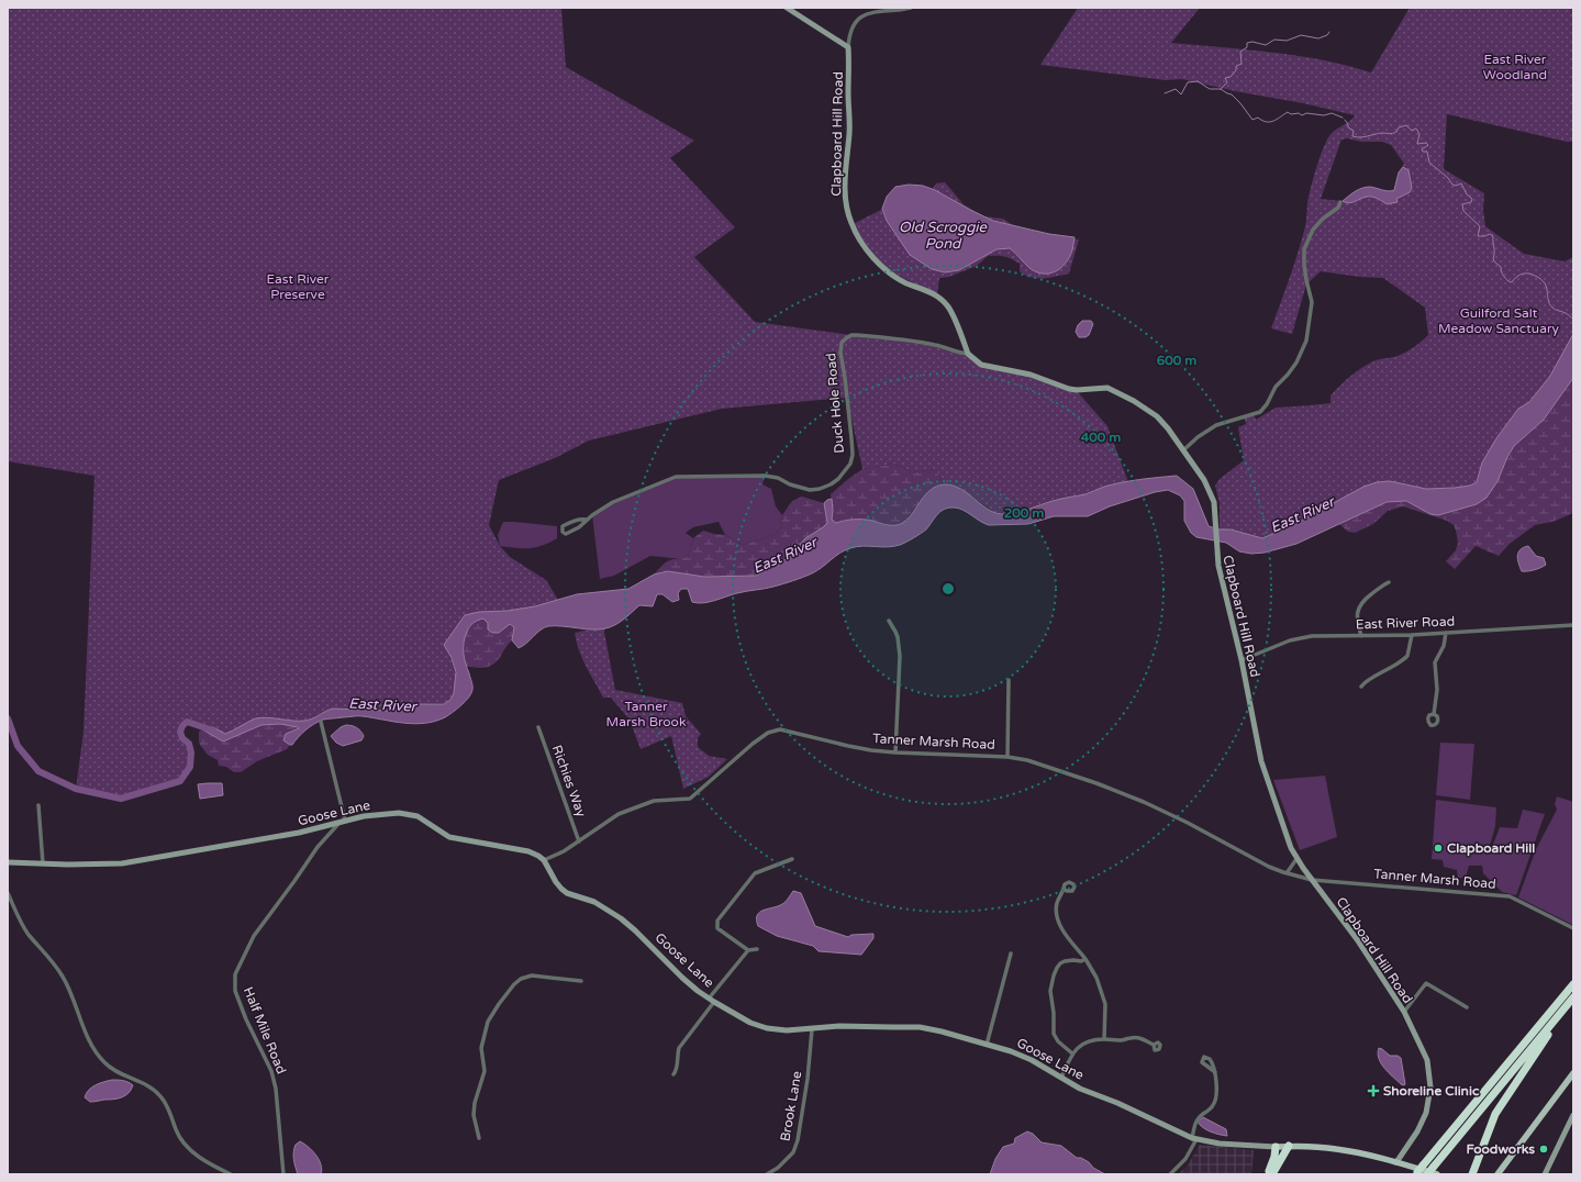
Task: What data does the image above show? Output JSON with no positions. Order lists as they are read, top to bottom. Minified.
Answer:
{"streets":{"main road":["Goose Lane"],"street":["Clapboard Hill Road","Duck Hole Road","East River Road","Tanner Marsh Road","Richies Way","Half Mile Road","Brook Lane"]},"crossings":[["Clapboard Hill Road","Duck Hole Road"],["Clapboard Hill Road","East River Road"],["Clapboard Hill Road","Tanner Marsh Road"],["Clapboard Hill Road","Goose Lane"],["Tanner Marsh Road","Richies Way"],["Tanner Marsh Road","Goose Lane"],["Goose Lane","Half Mile Road"],["Goose Lane","Brook Lane"]],"water":["Old Scroggie Pond","East River"],"parks":["East River Woodland","East River Preserve","Guilford Salt Meadow Sanctuary","Tanner Marsh Brook"],"places":{"other":["Clapboard Hill","Foodworks"],"health":["Shoreline Clinic"]},"rings":["600 m","400 m","200 m"]}
